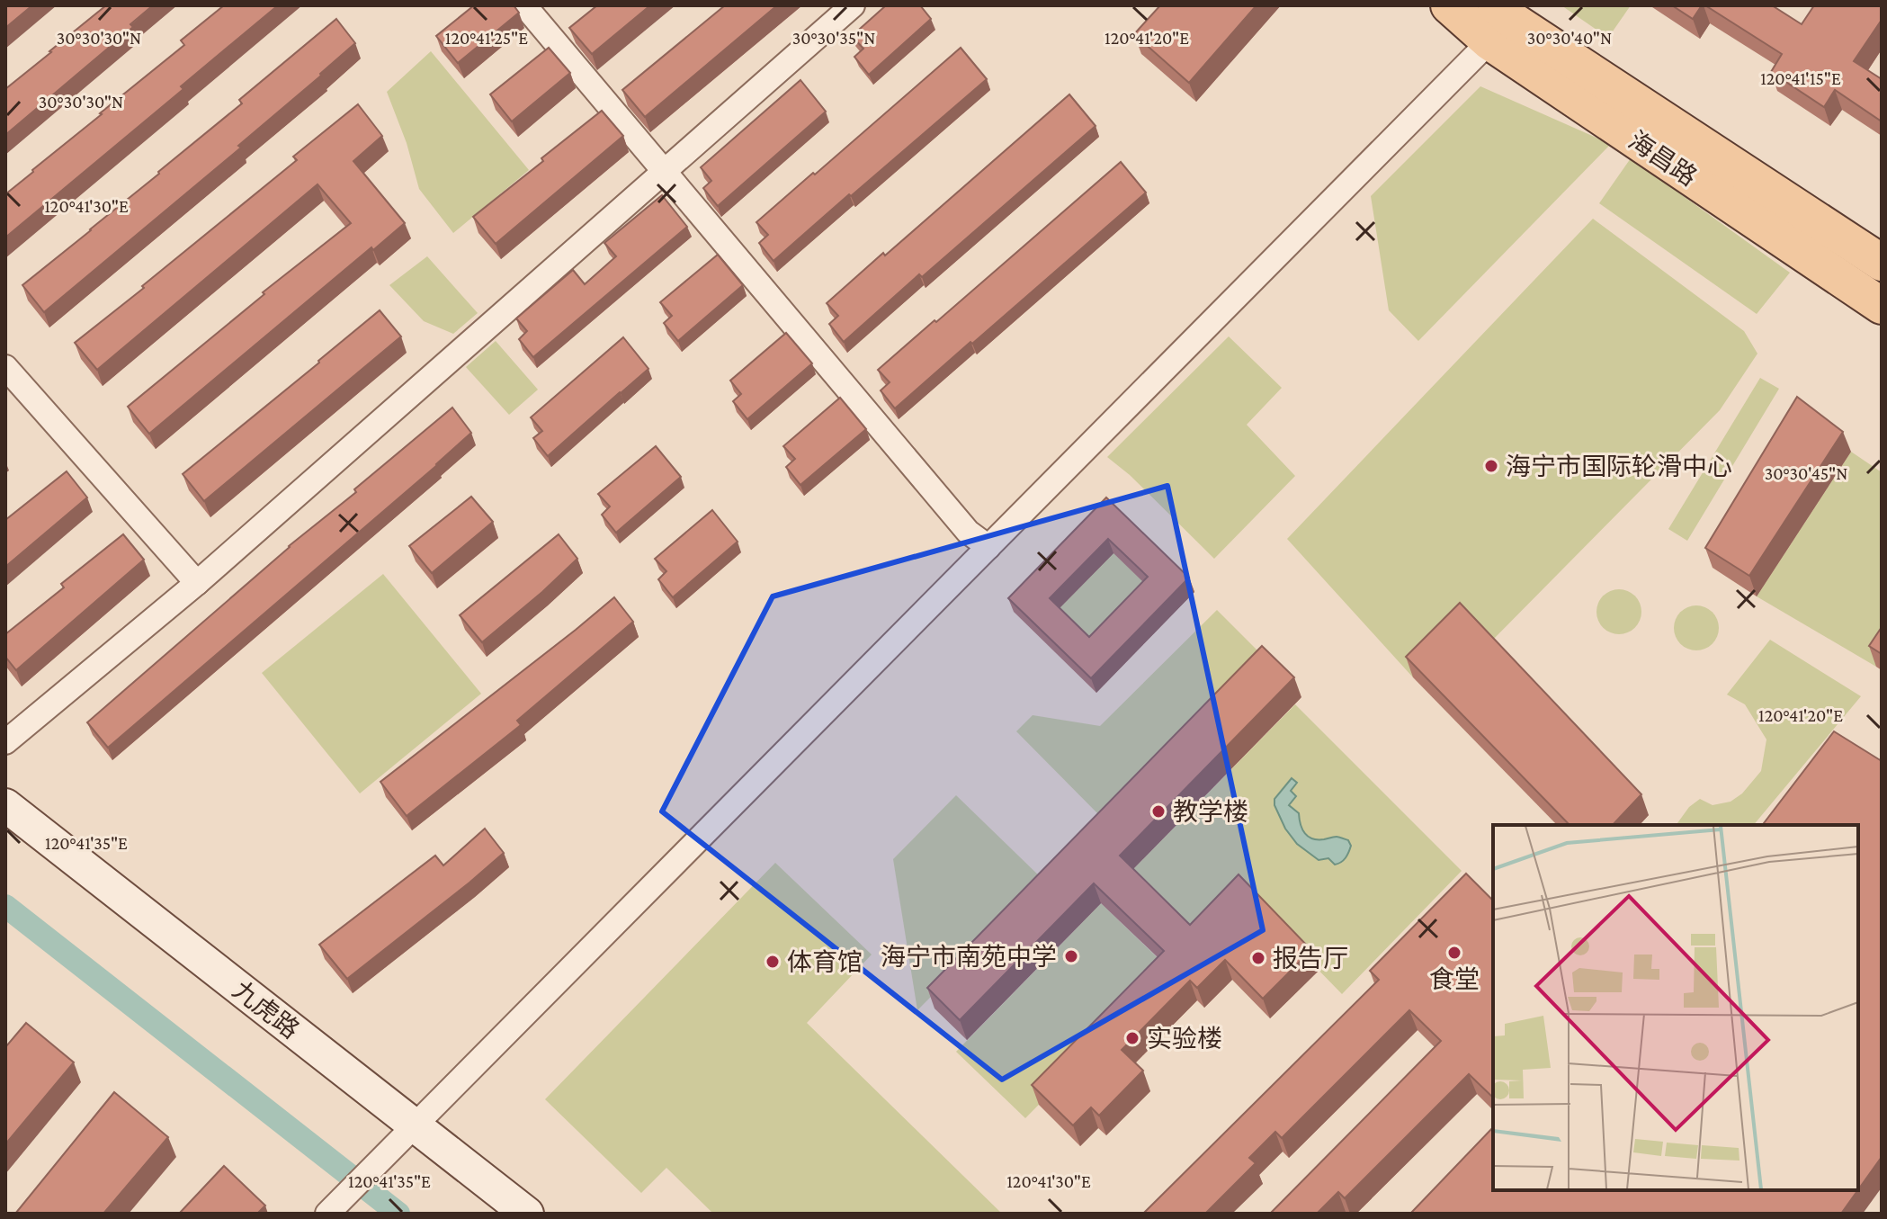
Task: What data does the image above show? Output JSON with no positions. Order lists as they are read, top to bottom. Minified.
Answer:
{"streets":{"main road":["海昌路"],"street":["九虎路"]},"places":["海宁市国际轮滑中心","教学楼","食堂","海宁市南苑中学","报告厅","体育馆","实验楼"],"coordinates":["120°41'25\"E","120°41'20\"E","30°30'30\"N","30°30'35\"N","30°30'40\"N","120°41'15\"E","120°41'30\"E","30°30'45\"N","120°41'35\"E"]}
